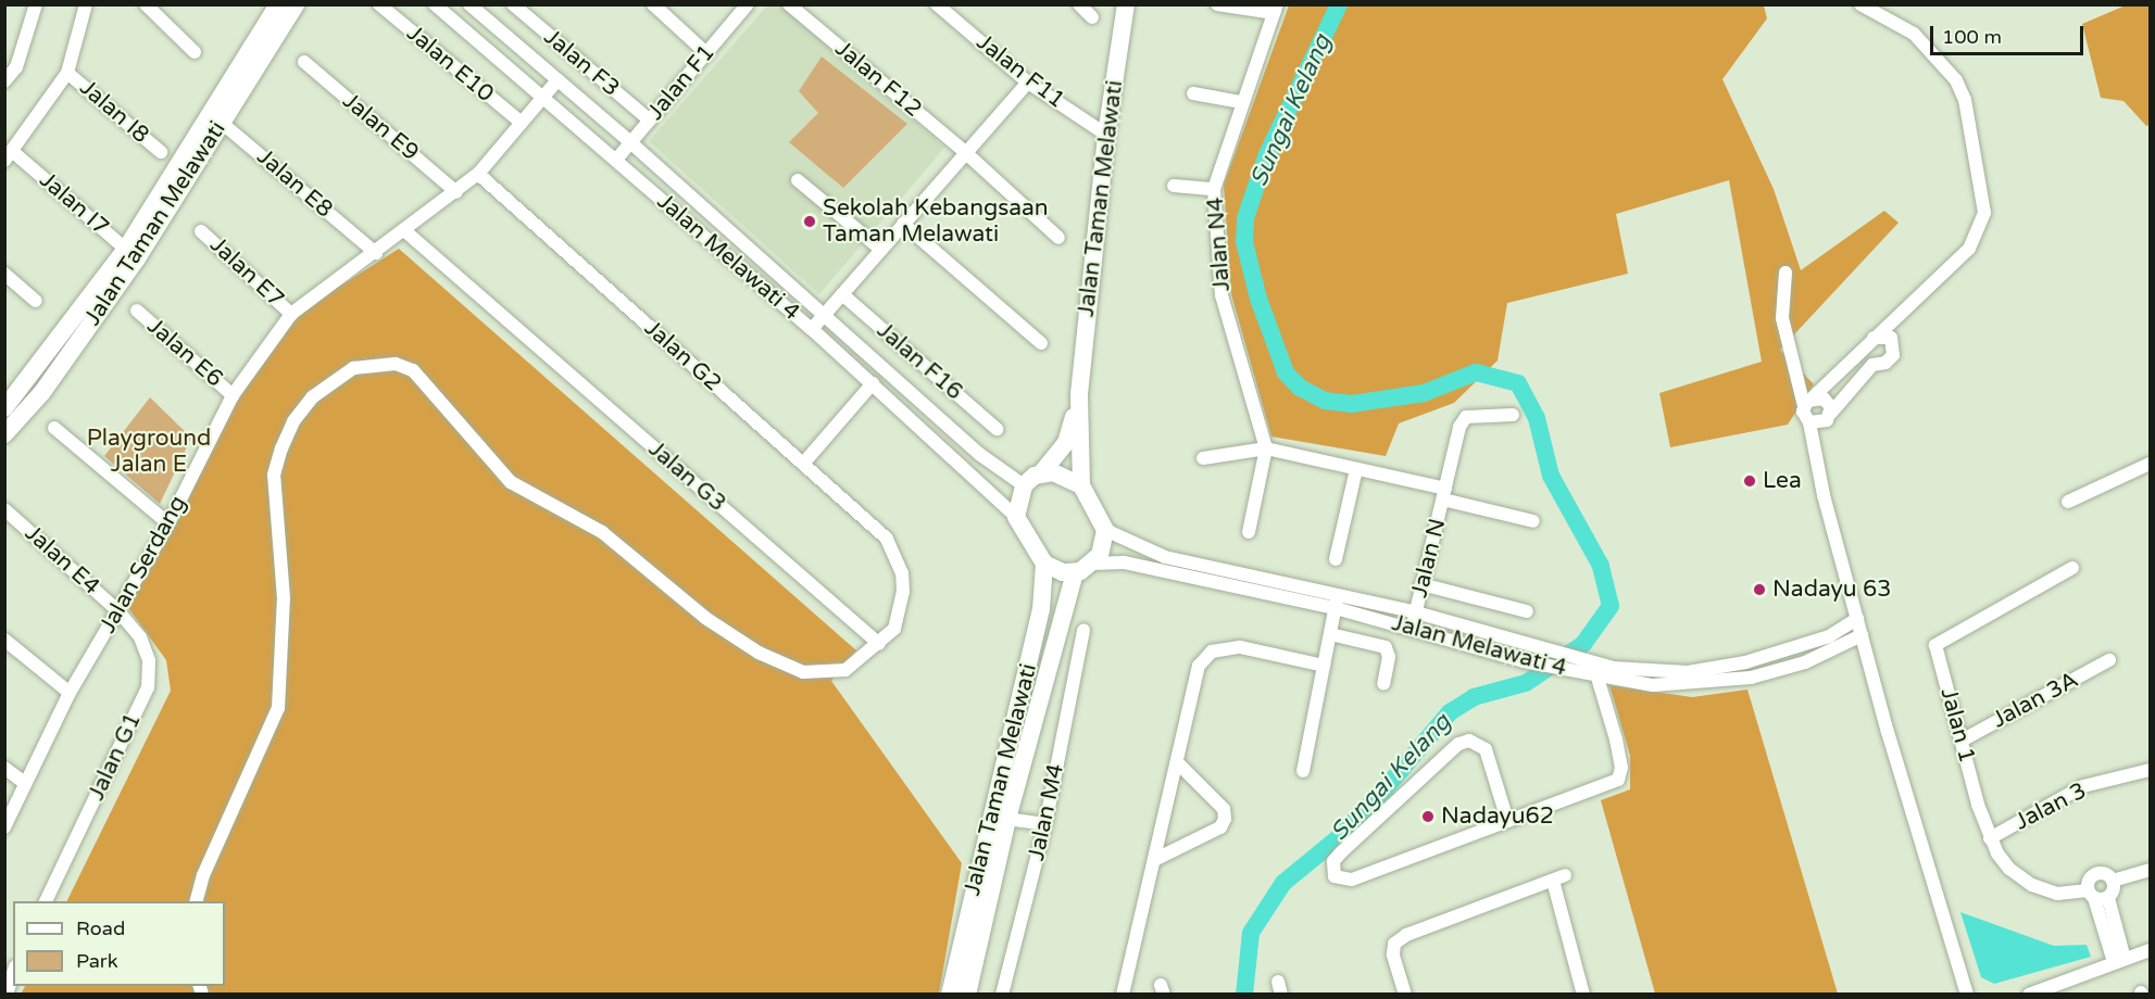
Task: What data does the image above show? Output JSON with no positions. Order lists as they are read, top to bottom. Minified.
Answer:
{"streets":{"main road":["Jalan Taman Melawati"],"street":["Jalan F3","Jalan E10","Jalan F11","Jalan F12","Jalan F1","Jalan I8","Jalan E9","Jalan E8","Jalan I7","Jalan N4","Jalan Melawati 4","Jalan E7","Jalan E6","Jalan G2","Jalan F16","Jalan G3","Jalan N","Jalan E4","Jalan Serdang","Jalan 3A","Jalan 1","Jalan G1","Jalan 3","Jalan M4"]},"crossings":[["Jalan F3","Jalan F1"],["Jalan E10","Jalan Serdang"],["Jalan F11","Jalan Taman Melawati"],["Jalan F1","Jalan Melawati 4"],["Jalan E9","Jalan Serdang"],["Jalan E8","Jalan Taman Melawati"],["Jalan E8","Jalan Serdang"],["Jalan Taman Melawati","Jalan I7"],["Jalan Taman Melawati","Jalan Melawati 4"],["Jalan Melawati 4","Jalan N"],["Jalan Melawati 4","Jalan Serdang"],["Jalan E7","Jalan Serdang"],["Jalan E6","Jalan Serdang"],["Jalan G2","Jalan G3"],["Jalan G2","Jalan Serdang"],["Jalan G3","Jalan Serdang"],["Jalan E4","Jalan Serdang"],["Jalan E4","Jalan G1"],["Jalan Serdang","Jalan G1"],["Jalan 3A","Jalan 1"],["Jalan 1","Jalan 3"]],"water":["Sungai Kelang"],"parks":["Playground Jalan E"],"places":["Sekolah Kebangsaan Taman Melawati","Lea","Nadayu 63","Nadayu62"],"legend":["Road","Park"],"scale_bar":"100 m"}
